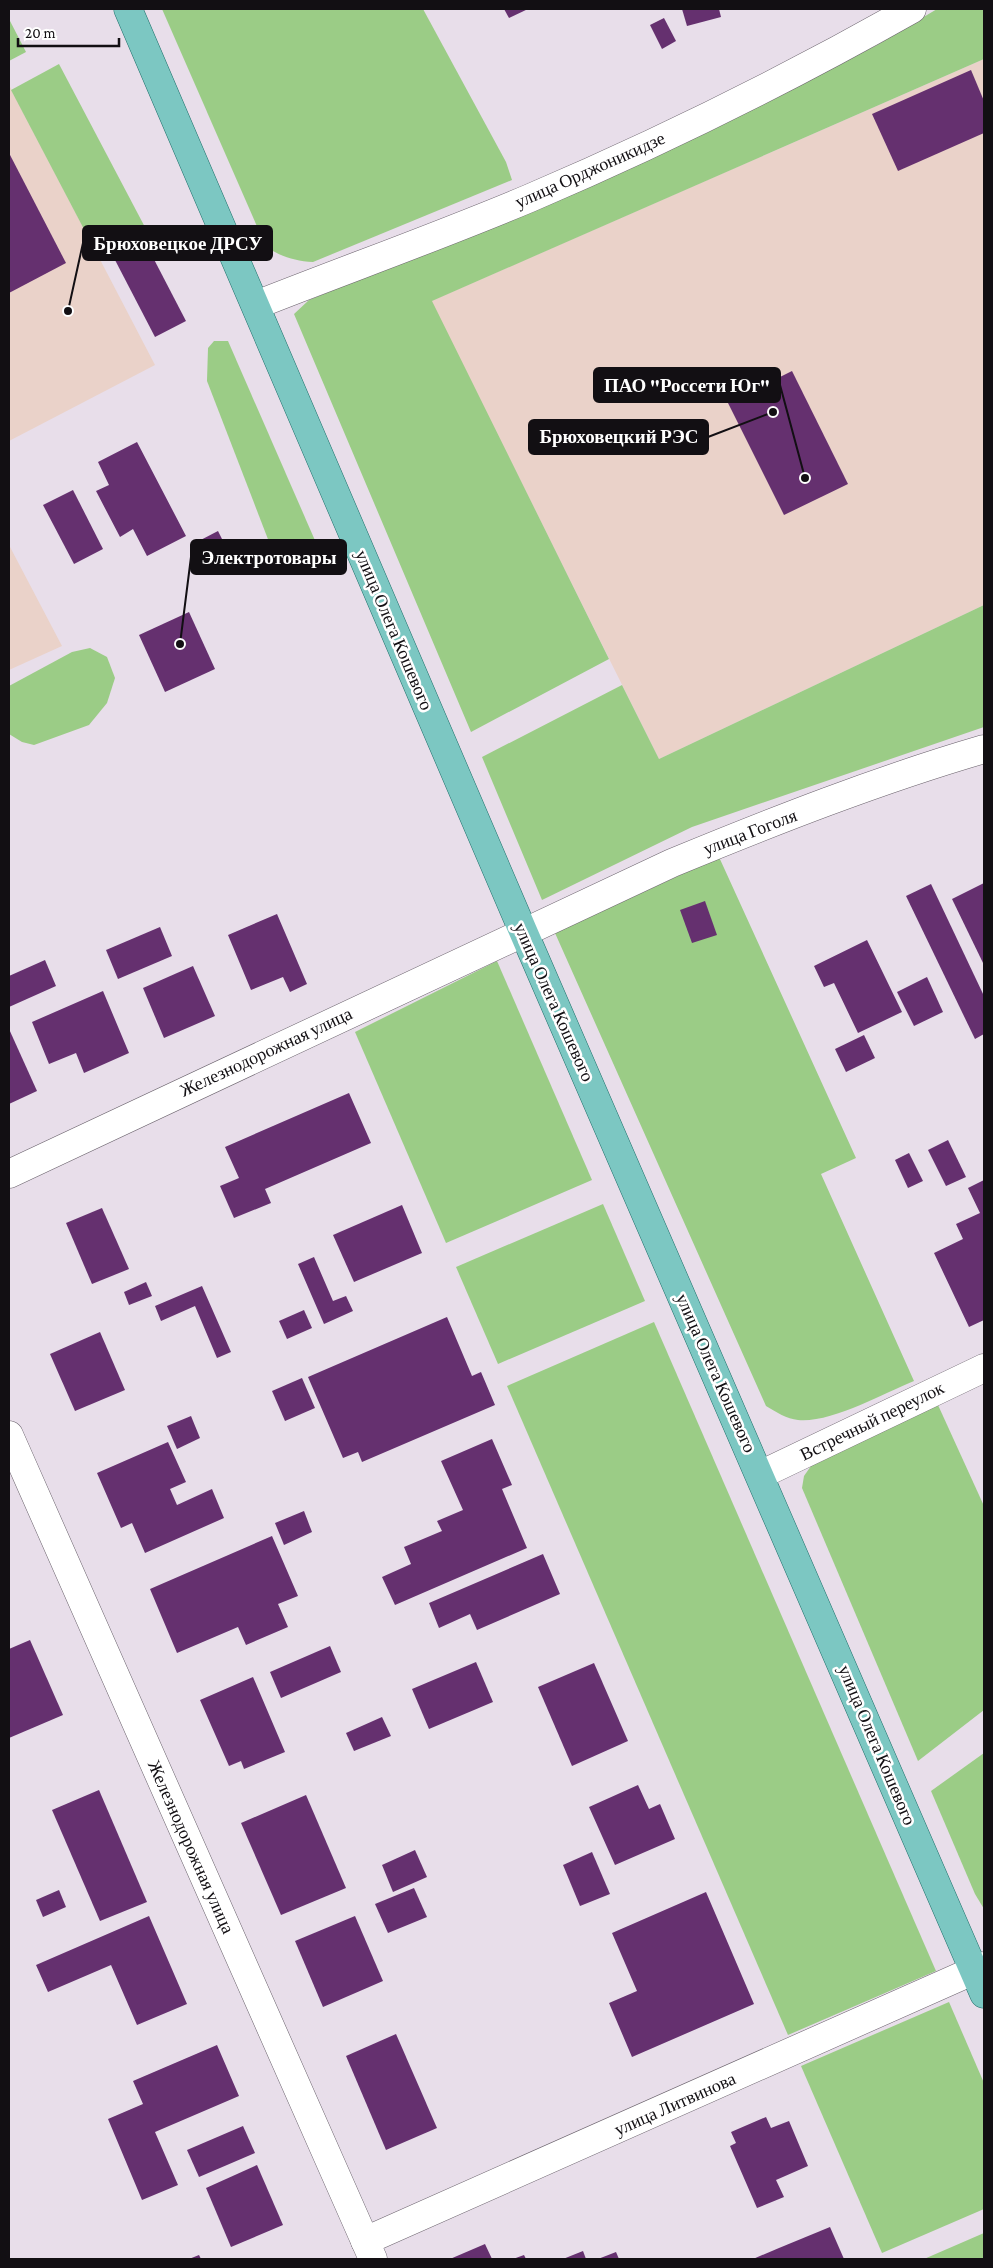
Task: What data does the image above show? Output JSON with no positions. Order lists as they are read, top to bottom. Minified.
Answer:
{"streets":{"main road":["улица Олега Кошевого"],"street":["улица Орджоникидзе","улица Гоголя","Железнодорожная улица","Встречный переулок","улица Литвинова"]},"crossings":[["улица Орджоникидзе","улица Олега Кошевого"],["улица Олега Кошевого","улица Гоголя"],["улица Олега Кошевого","Железнодорожная улица"],["улица Олега Кошевого","Встречный переулок"],["улица Олега Кошевого","улица Литвинова"],["улица Гоголя","Железнодорожная улица"],["Железнодорожная улица","улица Литвинова"]],"places":["Брюховецкое ДРСУ","Брюховецкий РЭС","ПАО \"Россети Юг\"","Электротовары"],"scale_bar":"20 m"}
